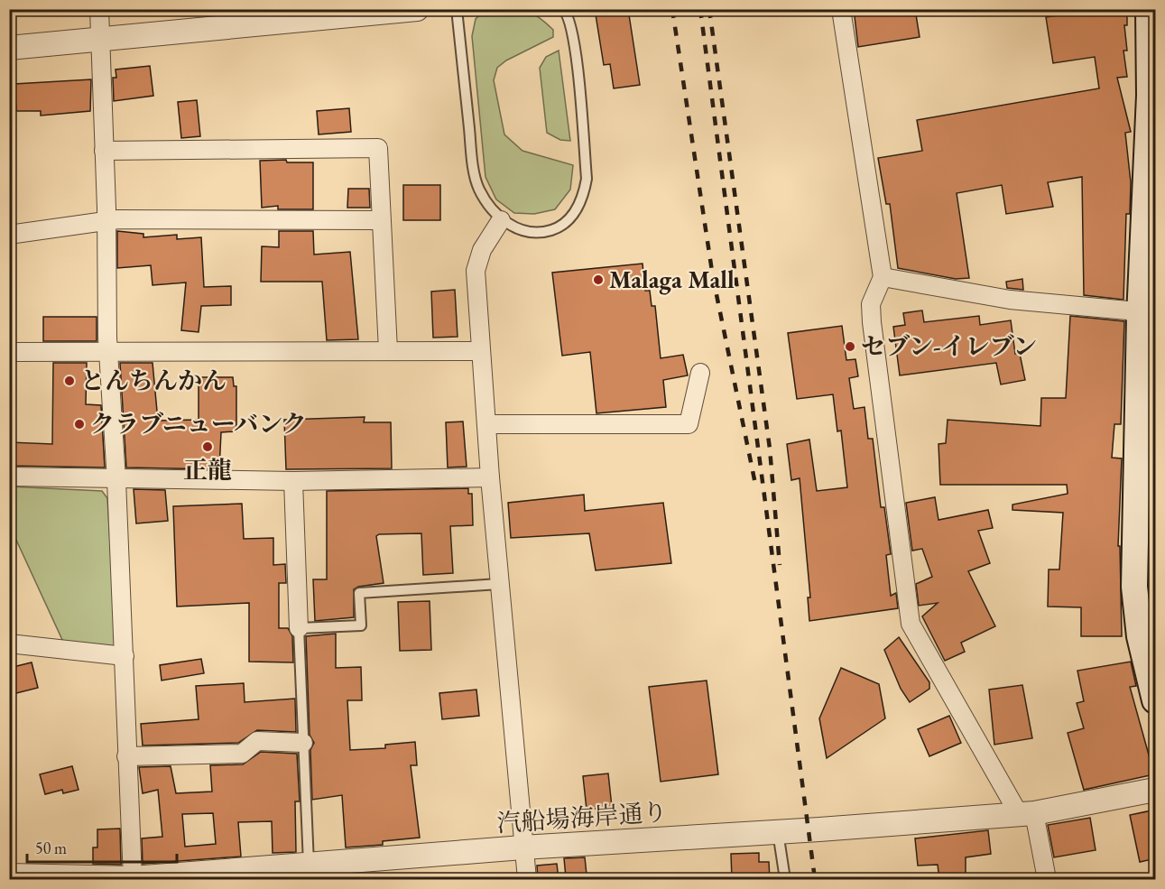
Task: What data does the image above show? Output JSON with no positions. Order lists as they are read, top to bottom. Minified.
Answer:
{"streets":{"street":["汽船場海岸通り"]},"places":["Malaga Mall","セブン-イレブン","とんちんかん","クラブニューバンク","正龍"],"scale_bar":"50 m"}
